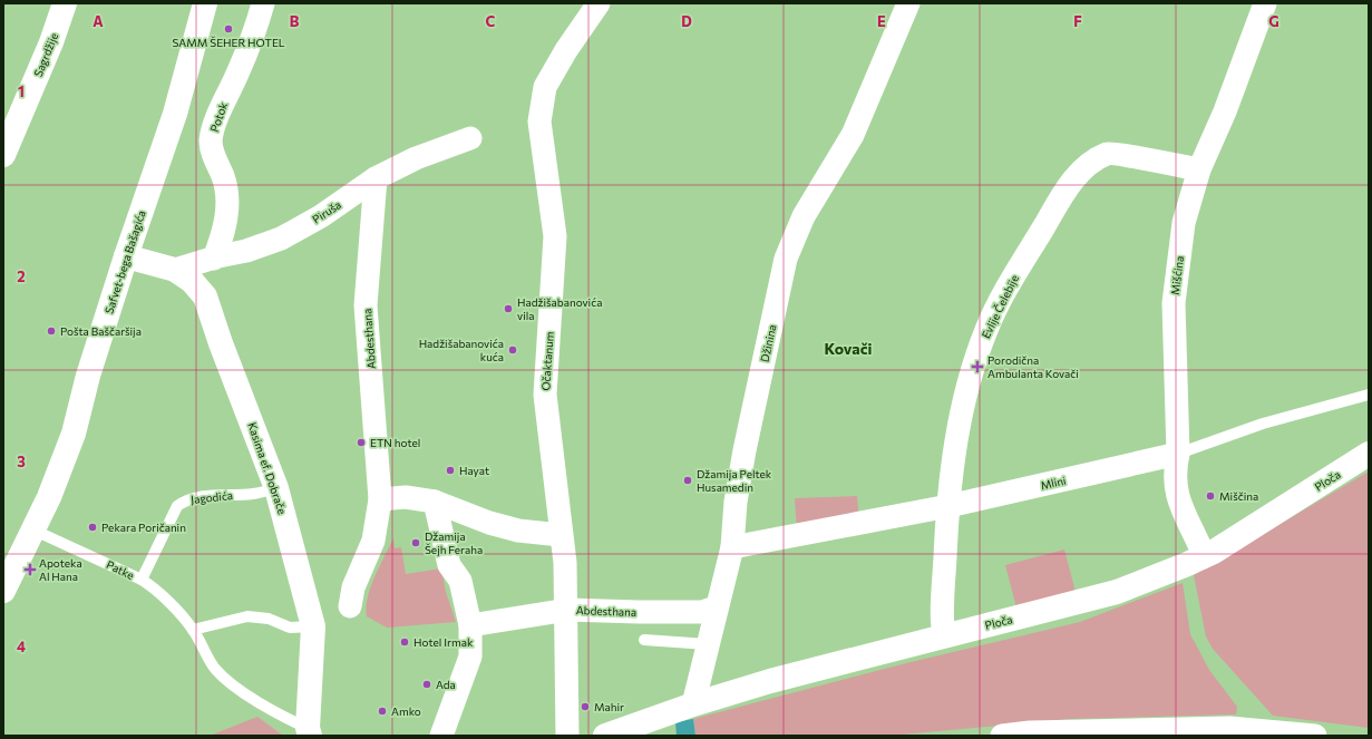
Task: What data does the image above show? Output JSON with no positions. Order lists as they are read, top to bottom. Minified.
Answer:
{"streets":{"street":["Sagrdžije","Potok","Piruša","Safvet-bega Bašagića","Mišćina","Evlije Čelebije","Abdesthana","Džinina","Očaktanum","Kasima ef. Dobrače","Ploča","Mlini"],"lane":["Jagodića","Patke"]},"crossings":[["Potok","Piruša"],["Piruša","Abdesthana"],["Piruša","Kasima ef. Dobrače"],["Safvet-bega Bašagića","Kasima ef. Dobrače"],["Safvet-bega Bašagića","Patke"],["Mišćina","Evlije Čelebije"],["Mišćina","Ploča"],["Mišćina","Mlini"],["Evlije Čelebije","Ploča"],["Evlije Čelebije","Mlini"],["Abdesthana","Džinina"],["Abdesthana","Očaktanum"],["Džinina","Ploča"],["Džinina","Mlini"],["Kasima ef. Dobrače","Jagodića"],["Kasima ef. Dobrače","Patke"],["Jagodića","Patke"]],"districts":["Kovači"],"places":{"other":["SAMM ŠEHER HOTEL","Hadžišabanovića vila","Pošta Baščaršija","Hadžišabanovića kuća","ETN hotel","Hayat","Džamija Peltek Husamedin","Miščina","Pekara Poričanin","Džamija Šejh Feraha","Hotel Irmak","Ada","Mahir","Amko"],"health":["Porodična Ambulanta Kovači","Apoteka Al Hana"]},"grid":{"columns":["A","B","C","D","E","F","G"],"rows":["1","2","3","4"]}}
